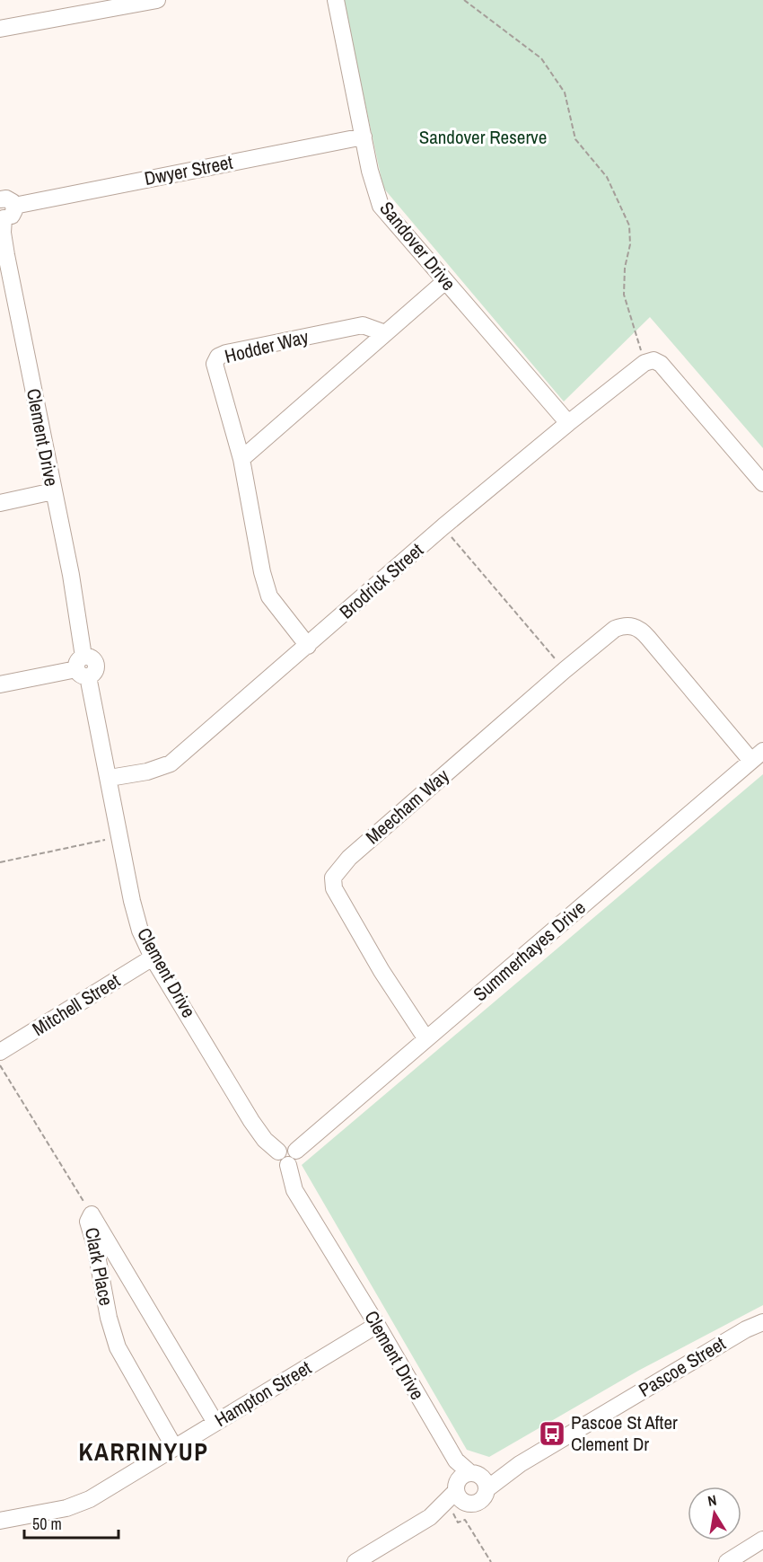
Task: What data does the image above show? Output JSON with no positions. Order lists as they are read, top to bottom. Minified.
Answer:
{"streets":{"street":["Dwyer Street","Sandover Drive","Hodder Way","Clement Drive","Brodrick Street","Meecham Way","Summerhayes Drive","Mitchell Street","Clark Place","Pascoe Street","Hampton Street"]},"crossings":[["Dwyer Street","Sandover Drive"],["Dwyer Street","Clement Drive"],["Sandover Drive","Brodrick Street"],["Hodder Way","Brodrick Street"],["Clement Drive","Brodrick Street"],["Clement Drive","Summerhayes Drive"],["Clement Drive","Mitchell Street"],["Clement Drive","Pascoe Street"],["Clement Drive","Hampton Street"],["Meecham Way","Summerhayes Drive"],["Clark Place","Hampton Street"]],"districts":["KARRINYUP"],"parks":["Sandover Reserve"],"places":{"bus stop":["Pascoe St After Clement Dr"]},"scale_bar":"50 m","north":"top"}
